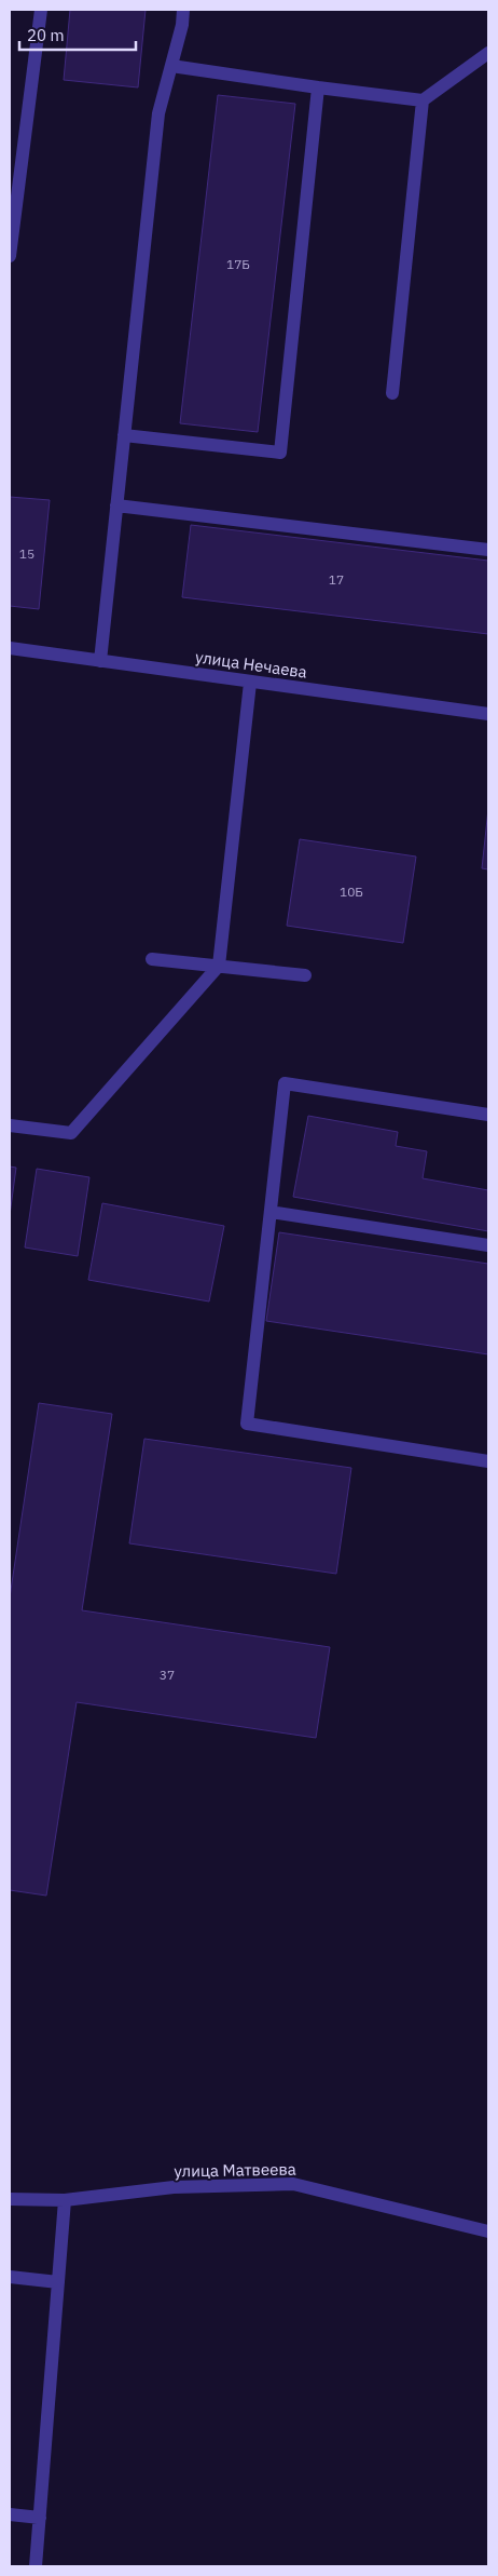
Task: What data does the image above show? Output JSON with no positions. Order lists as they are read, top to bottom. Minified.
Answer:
{"streets":{"street":["улица Нечаева","улица Матвеева"]},"house_numbers":["17Б","15","17","10Б","37"],"scale_bar":"20 m"}
